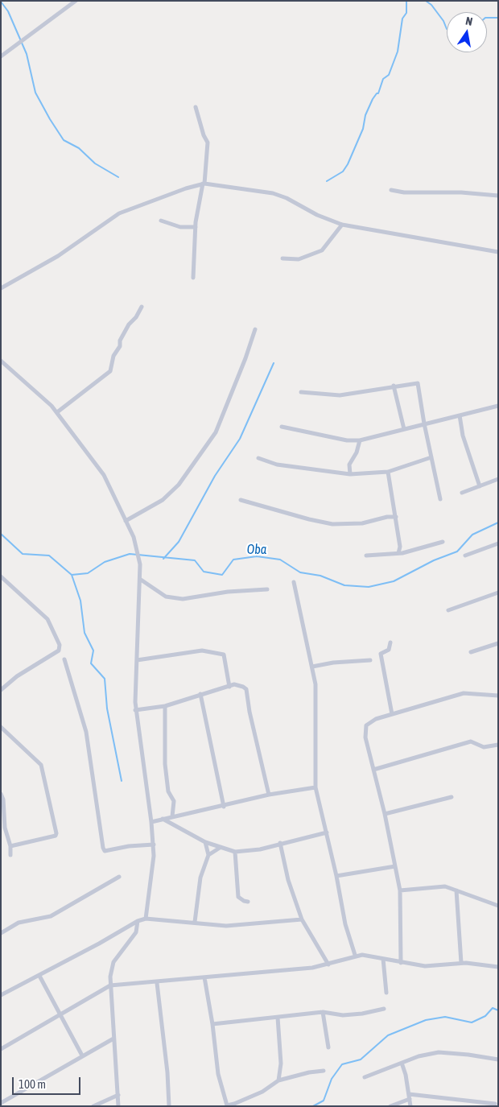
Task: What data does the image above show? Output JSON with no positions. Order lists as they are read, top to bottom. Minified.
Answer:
{"water":["Oba"],"scale_bar":"100 m","north":"top"}
